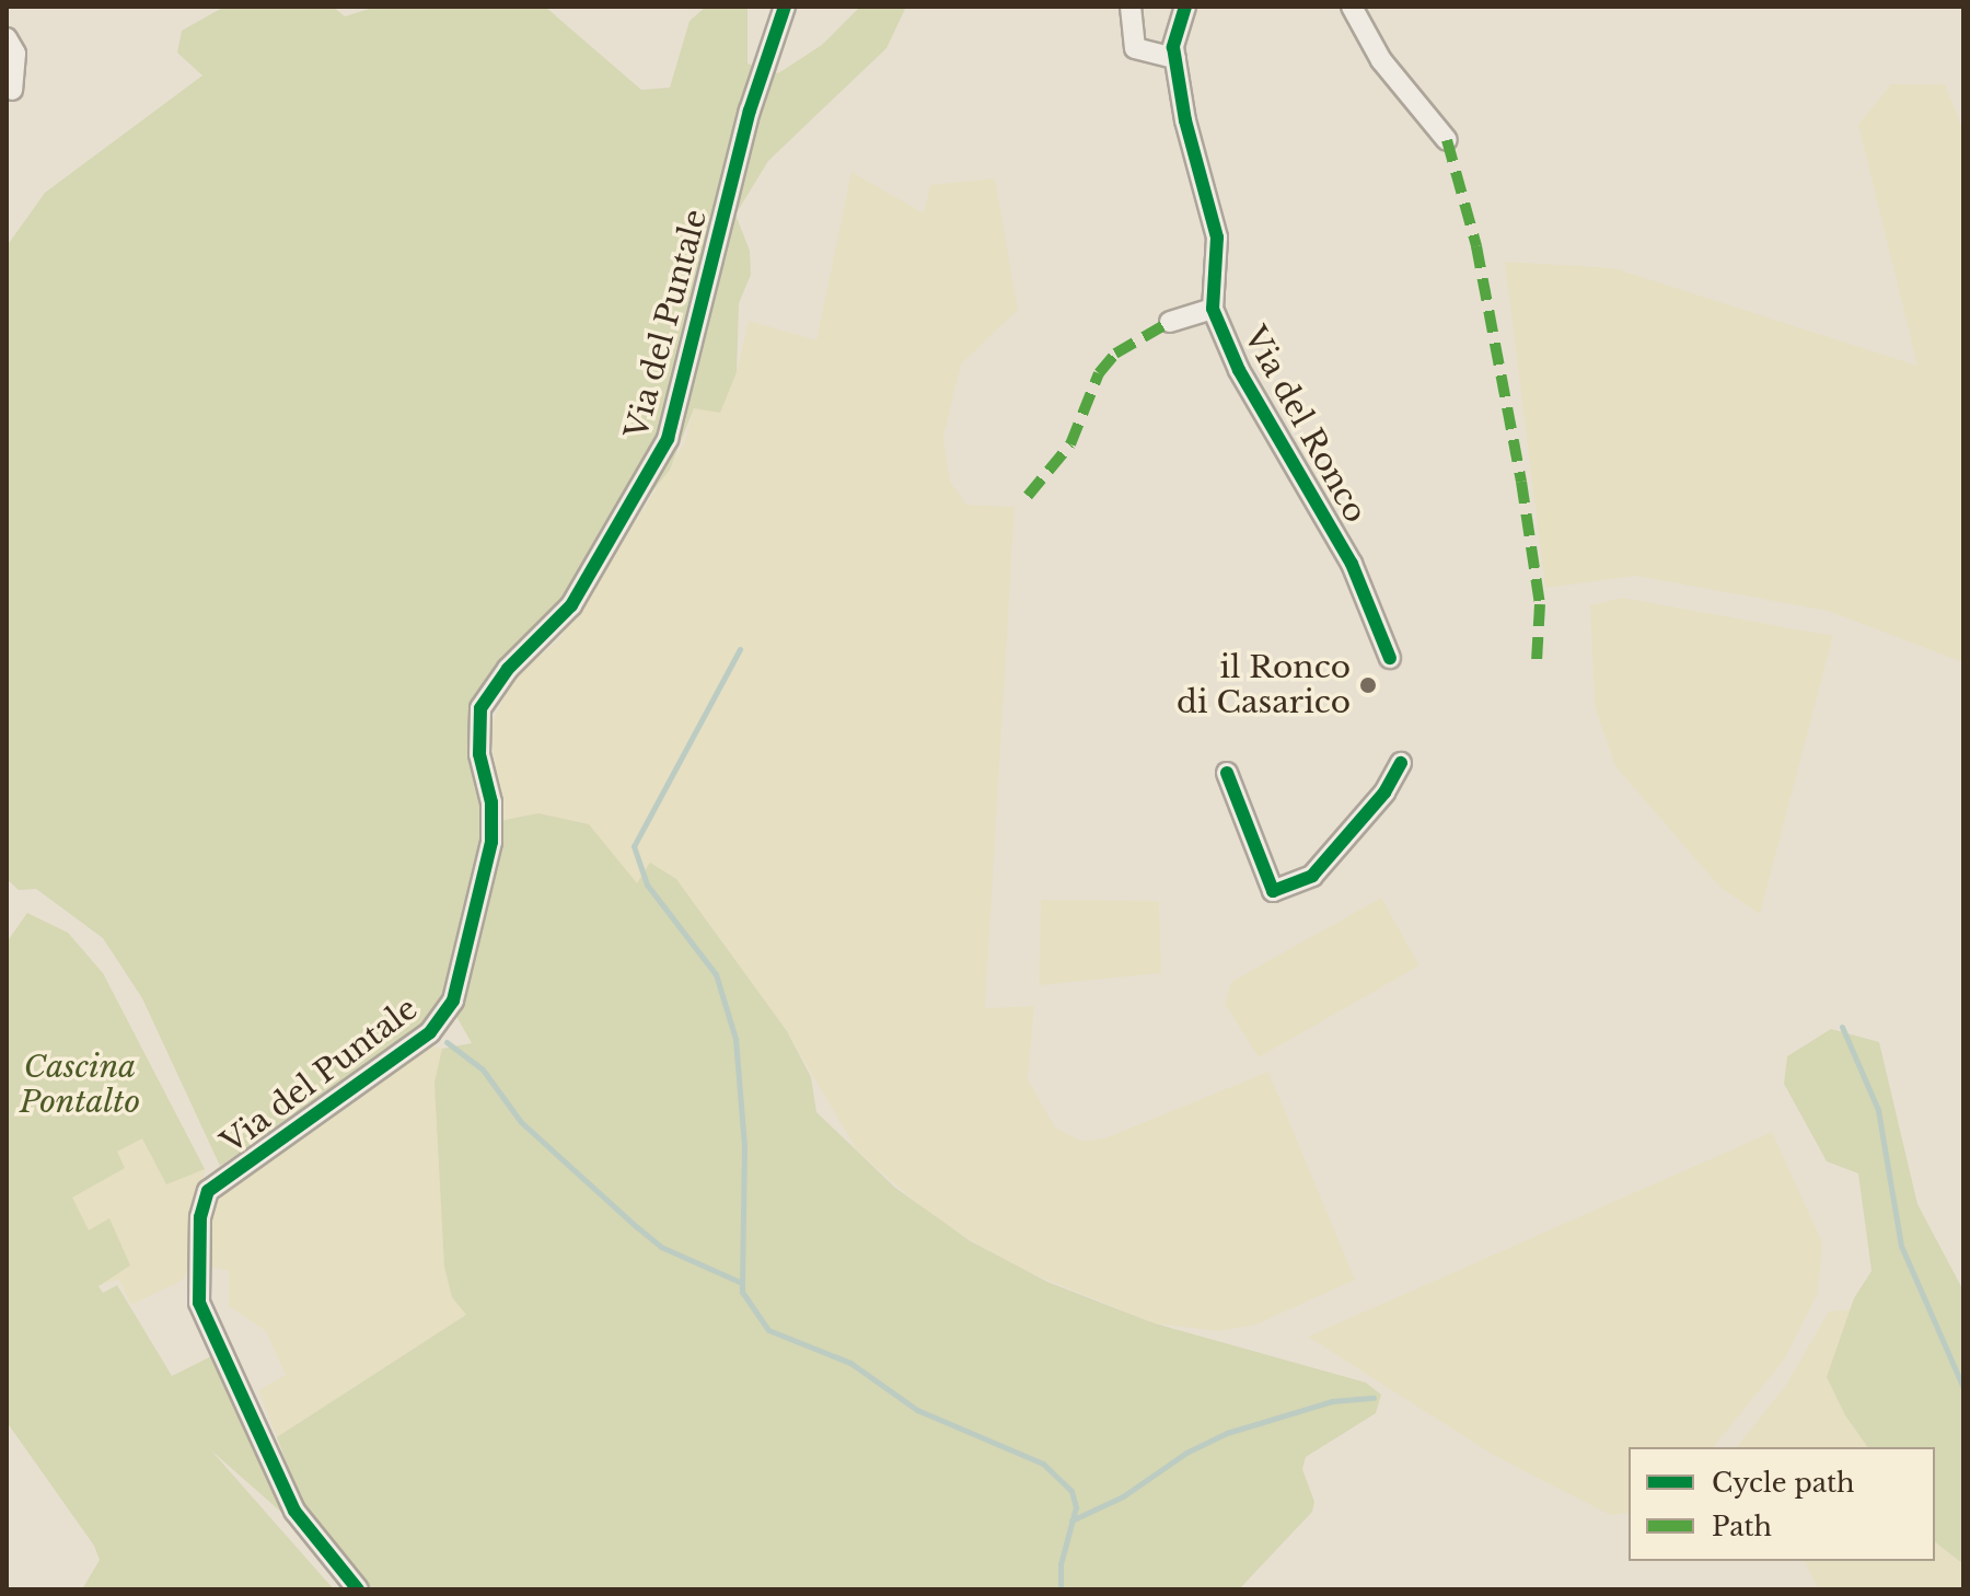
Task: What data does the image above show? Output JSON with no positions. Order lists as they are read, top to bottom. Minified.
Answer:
{"streets":{"street":["Via del Puntale","Via del Ronco"]},"parks":["Cascina Pontalto"],"places":["il Ronco di Casarico"],"legend":["Cycle path","Path"]}
